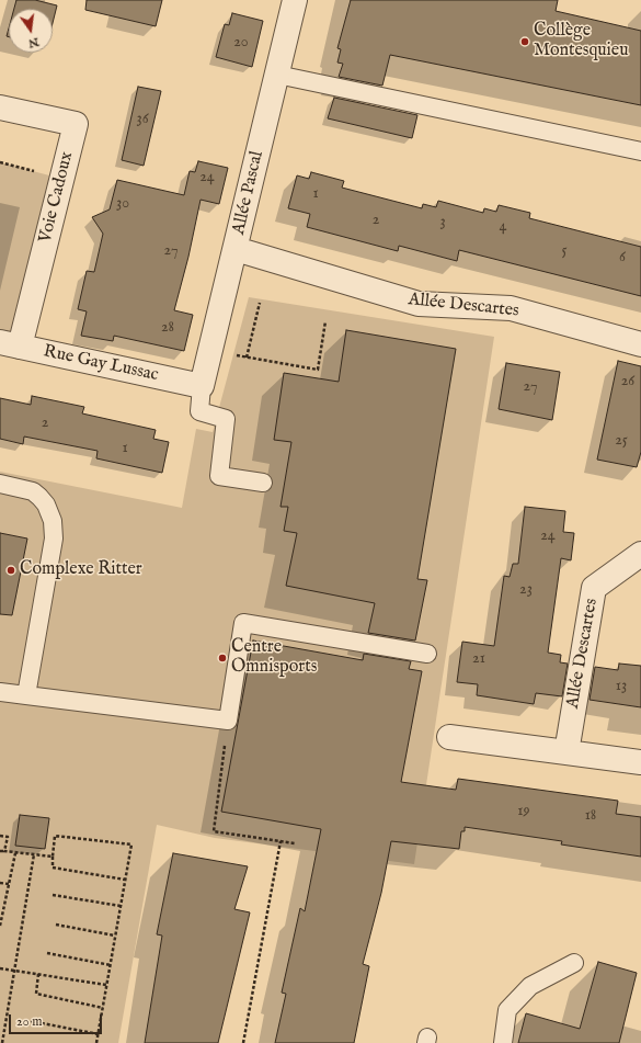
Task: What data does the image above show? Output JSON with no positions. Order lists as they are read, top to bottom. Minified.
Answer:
{"streets":{"street":["Allée Pascal","Voie Cadoux","Allée Descartes","Rue Gay Lussac"]},"crossings":[["Allée Pascal","Allée Descartes"],["Allée Pascal","Rue Gay Lussac"],["Voie Cadoux","Rue Gay Lussac"]],"places":["Collège Montesquieu","Complexe Ritter","Centre Omnisports"],"house_numbers":["20","36","24","1","30","2","3","4","27","5","6","28","26","27","2","25","1","24","23","21","13","19","18"],"scale_bar":"20 m","north":"bottom"}
